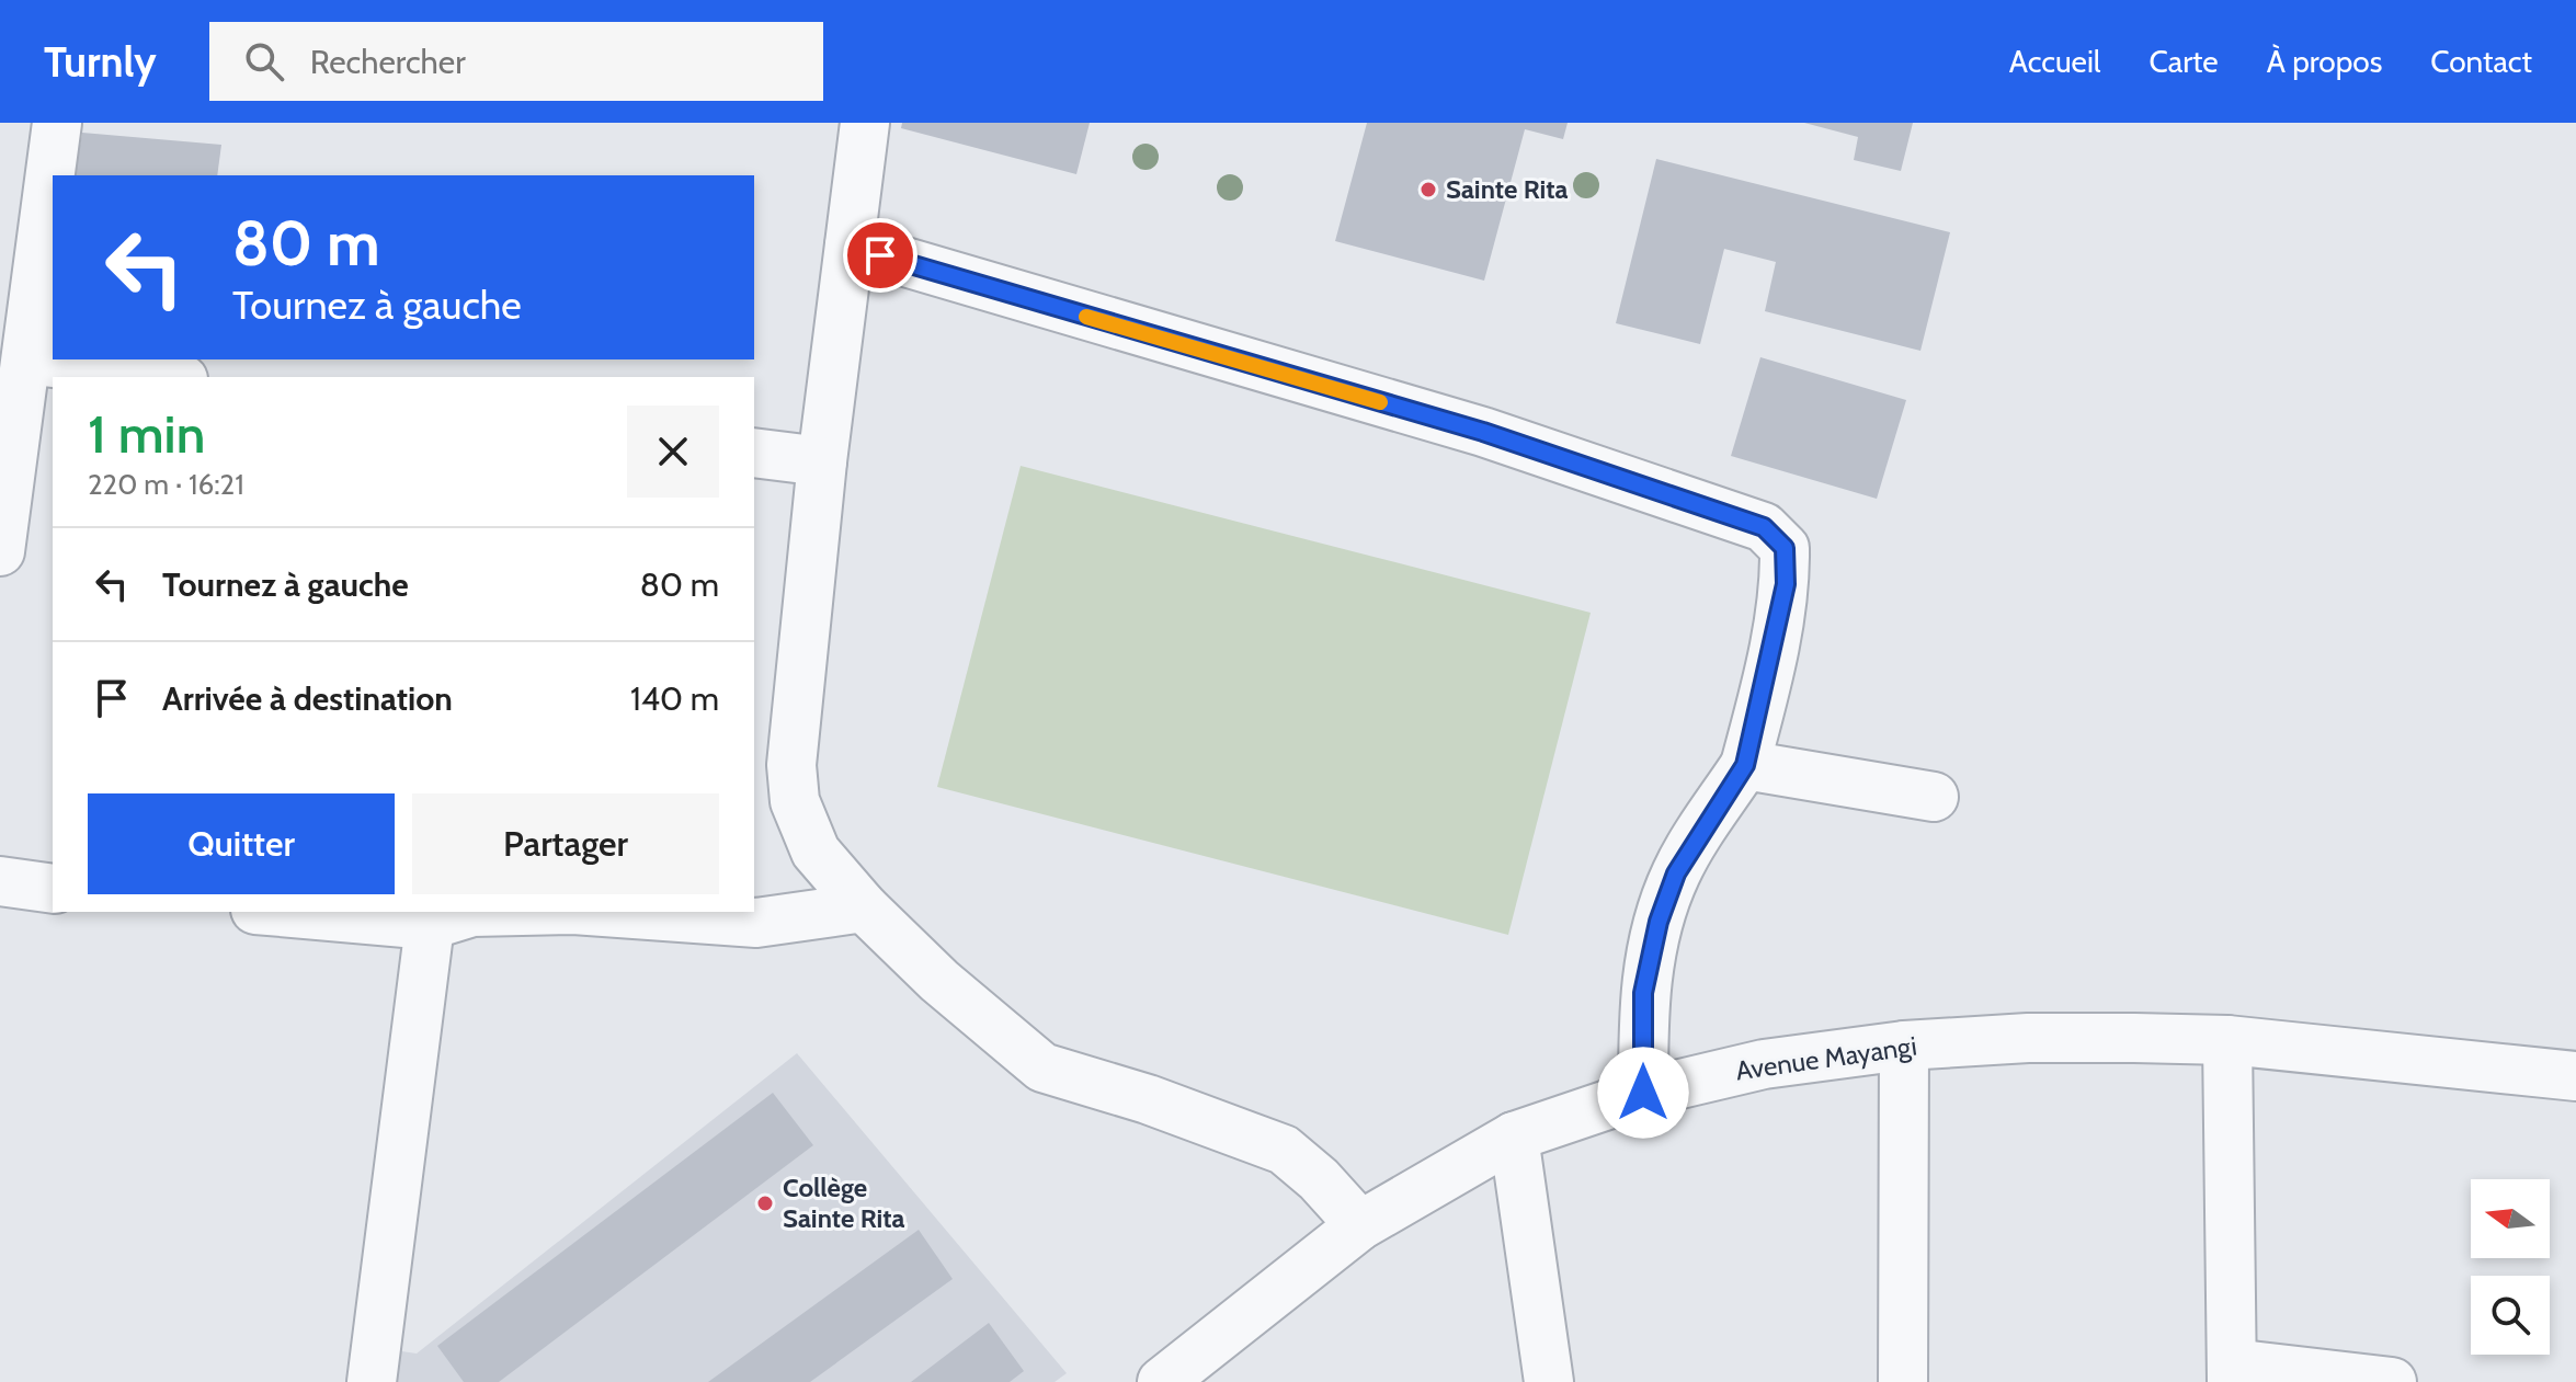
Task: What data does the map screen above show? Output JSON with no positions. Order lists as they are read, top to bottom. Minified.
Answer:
{"streets":{"street":["Avenue Mayangi"]},"places":["Sainte Rita","Collège Sainte Rita"],"north":"left","page":{"header":"Turnly","search":"Rechercher","nav":["Accueil","Carte","À propos","Contact"],"turn":["80 m","Tournez à gauche"],"heading":["1 min","220 m · 16:21"],"list":[{"name":"Tournez à gauche","value":"80 m"},{"name":"Arrivée à destination","value":"140 m"}],"buttons":["Quitter","Partager"]}}
